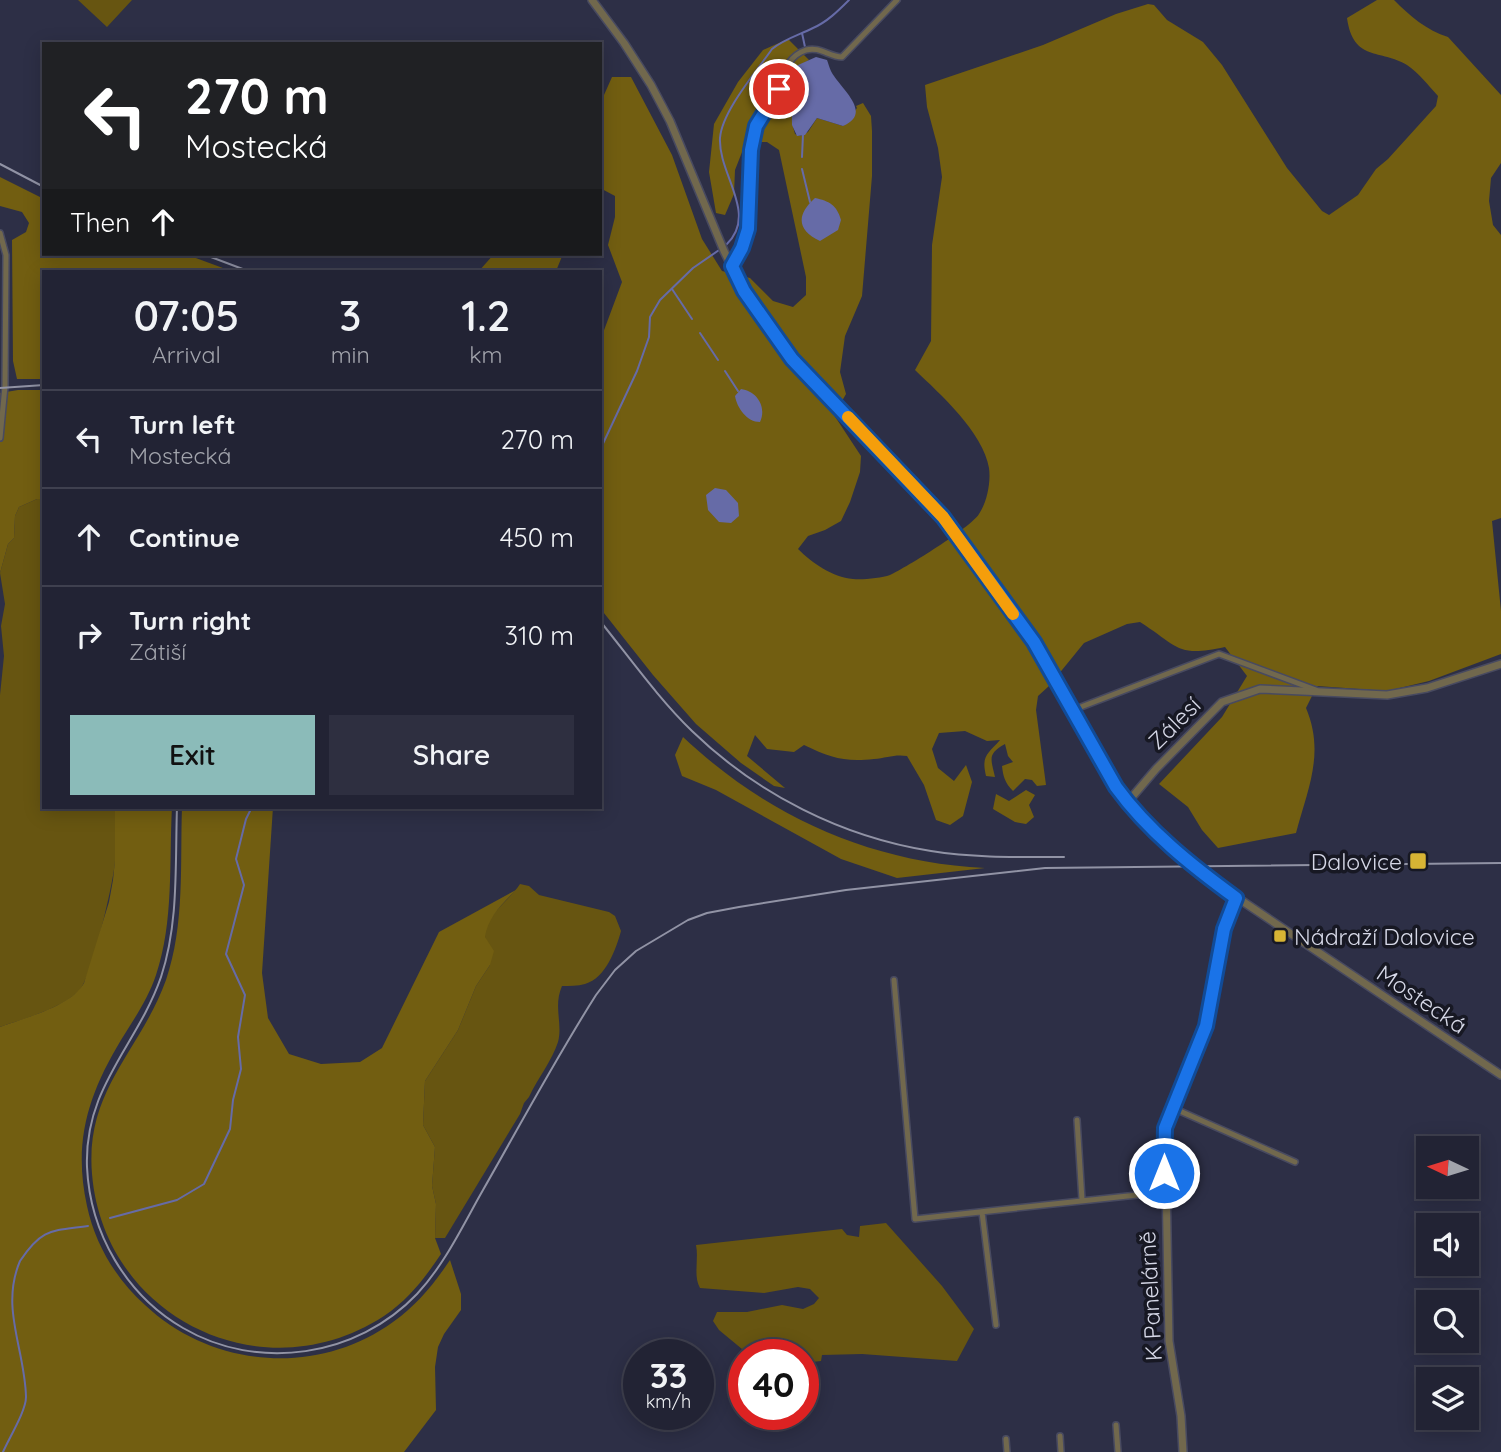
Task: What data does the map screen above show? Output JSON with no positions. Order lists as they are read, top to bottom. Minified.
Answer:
{"streets":{"street":["Zálesí","Mostecká","K Panelárně"]},"crossings":[["Zálesí","Mostecká"],["Mostecká","K Panelárně"]],"places":{"transit":["Dalovice","Nádraží Dalovice"]},"north":"left","page":{"turn":["270 m","Mostecká"],"then":"Then","eta":["07:05","Arrival","3","min","1.2","km"],"list":[{"name":"Turn left","note":"Mostecká","value":"270 m"},{"name":"Continue","value":"450 m"},{"name":"Turn right","note":"Zátiší","value":"310 m"}],"buttons":["Exit","Share"],"speed":"33 km/h","limit":"40"}}
